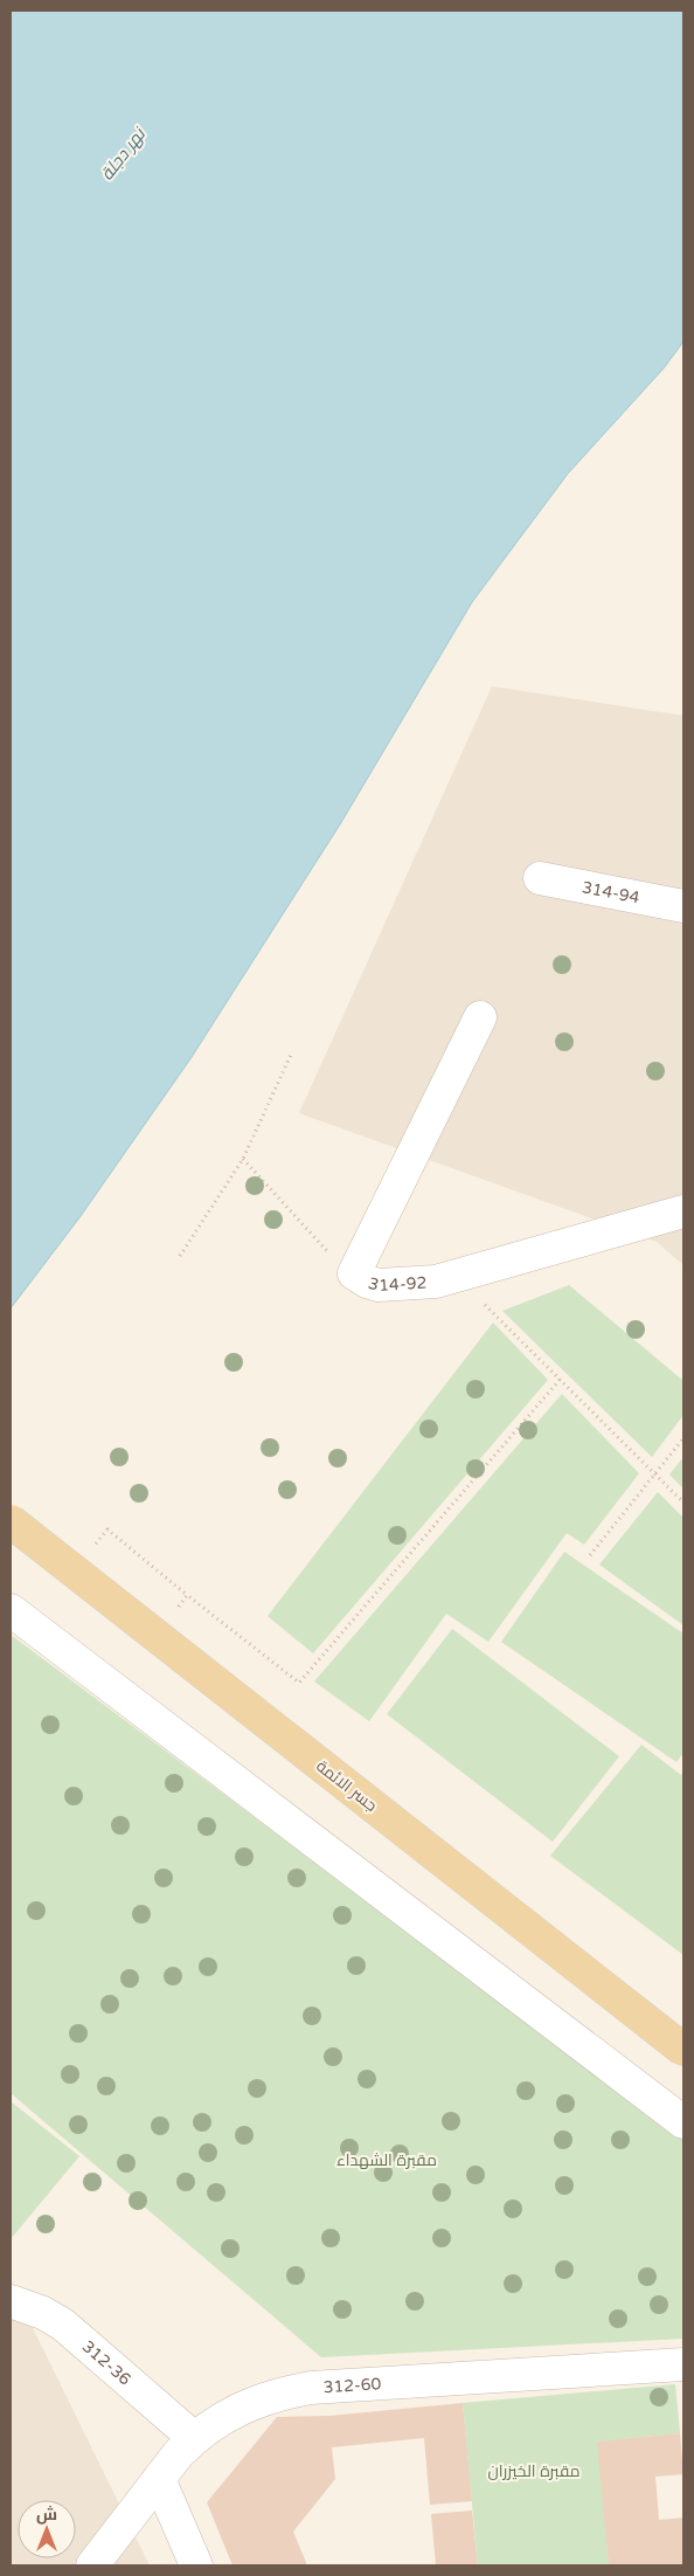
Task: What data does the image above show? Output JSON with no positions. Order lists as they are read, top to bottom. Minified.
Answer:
{"streets":{"main road":["جسر الائمة"],"street":["314-94","314-92","312-36","312-60"]},"crossings":[["312-36","312-60"]],"water":["نهر دجلة"],"parks":["مقبرة الشهداء","مقبرة الخيزران"],"north":"top"}
